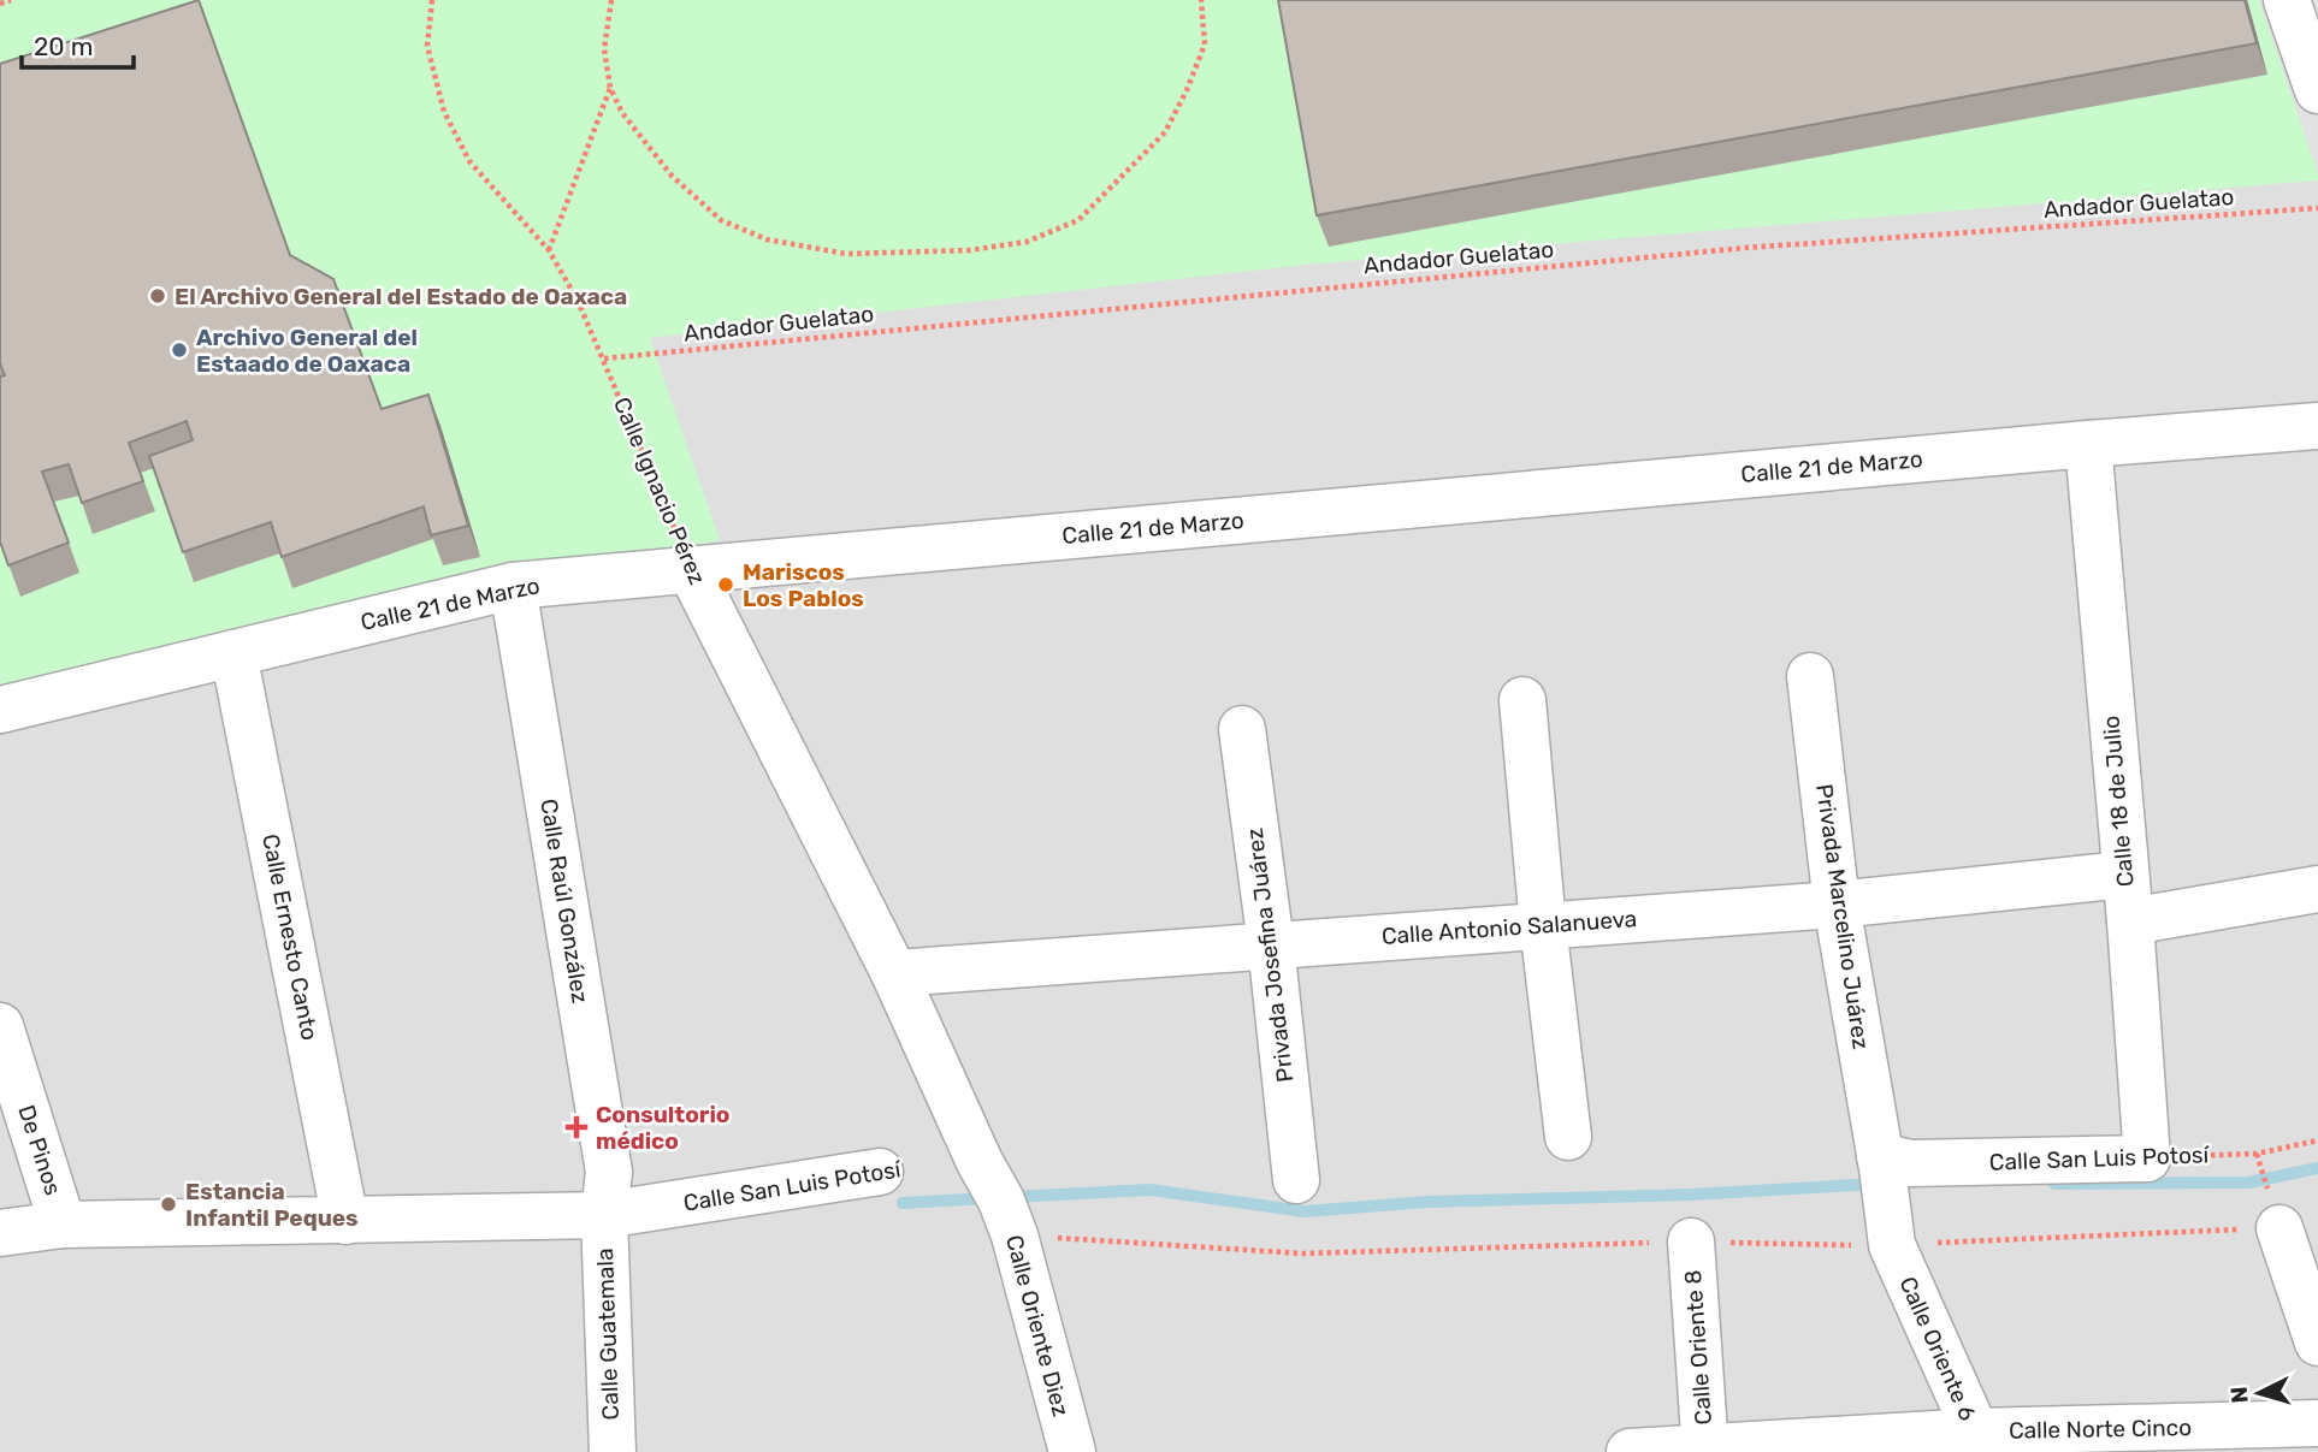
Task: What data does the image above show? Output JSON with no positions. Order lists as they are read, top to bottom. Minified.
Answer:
{"streets":{"street":["Calle 21 de Marzo","Calle Ignacio Pérez","Calle 18 de Julio","Calle Raúl González","Privada Marcelino Juárez","Calle Antonio Salanueva","Calle Ernesto Canto","Privada Josefina Juárez","De Pinos","Calle San Luis Potosí","Calle Oriente Diez","Calle Guatemala","Calle Oriente 8","Calle Oriente 6","Calle Norte Cinco"],"path":["Andador Guelatao"]},"crossings":[["Andador Guelatao","Calle Ignacio Pérez"],["Calle 21 de Marzo","Calle Ignacio Pérez"],["Calle 21 de Marzo","Calle 18 de Julio"],["Calle 21 de Marzo","Calle Raúl González"],["Calle 21 de Marzo","Calle Ernesto Canto"],["Calle Ignacio Pérez","Calle Antonio Salanueva"],["Calle Ignacio Pérez","Calle Oriente Diez"],["Calle 18 de Julio","Calle Antonio Salanueva"],["Calle 18 de Julio","Calle San Luis Potosí"],["Calle Raúl González","Calle San Luis Potosí"],["Calle Raúl González","Calle Guatemala"],["Privada Marcelino Juárez","Calle Antonio Salanueva"],["Privada Marcelino Juárez","Calle San Luis Potosí"],["Privada Marcelino Juárez","Calle Oriente 6"],["Calle Antonio Salanueva","Privada Josefina Juárez"],["Calle Ernesto Canto","Calle San Luis Potosí"],["De Pinos","Calle San Luis Potosí"],["Calle San Luis Potosí","Calle Guatemala"],["Calle Oriente 8","Calle Norte Cinco"],["Calle Oriente 6","Calle Norte Cinco"]],"places":{"other":["El Archivo General del Estado de Oaxaca","Archivo General del Estaado de Oaxaca","Mariscos Los Pablos","Estancia Infantil Peques"],"health":["Consultorio médico"]},"scale_bar":"20 m","north":"left"}
